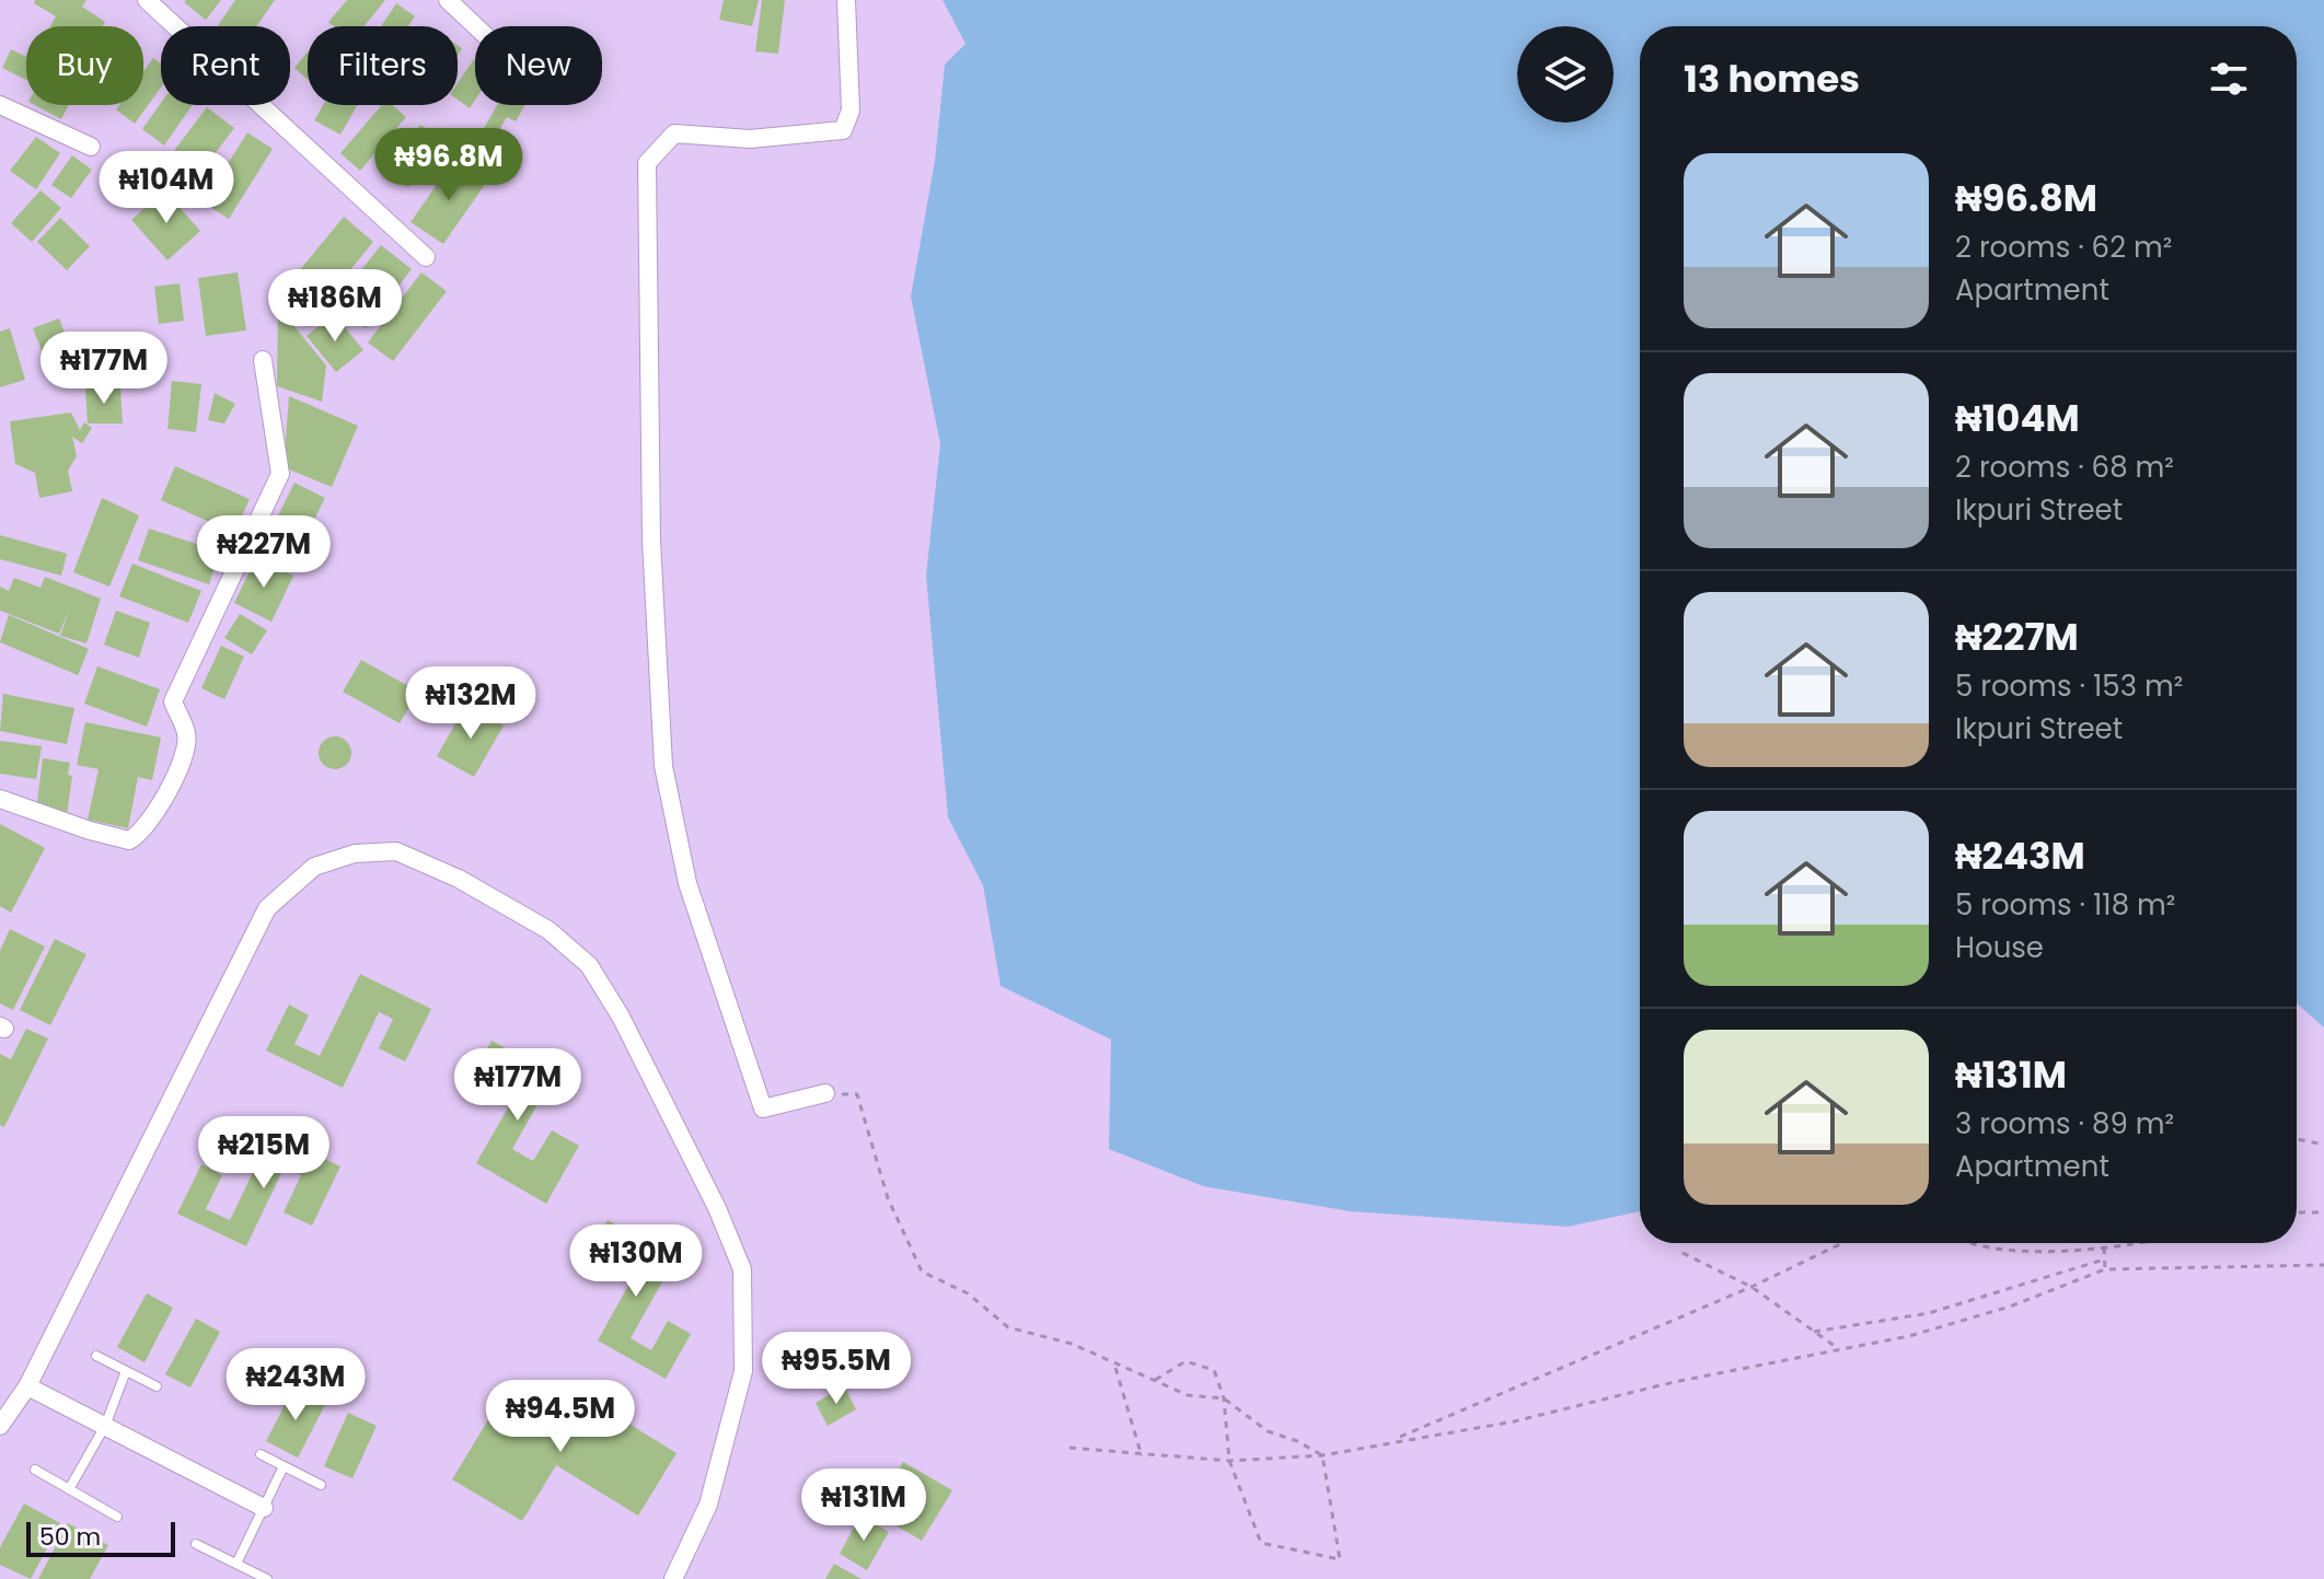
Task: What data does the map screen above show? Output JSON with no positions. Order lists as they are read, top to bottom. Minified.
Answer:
{"scale_bar":"50 m","page":{"chip":["Buy","Rent","Filters","New"],"heading":"13 homes","price":["₦96.8M","₦104M","₦186M","₦177M","₦227M","₦132M","₦177M","₦215M","₦130M","₦95.5M","₦243M","₦94.5M","₦131M"],"list":[{"name":"₦96.8M","note":"2 rooms · 62 m² · Apartment"},{"name":"₦104M","note":"2 rooms · 68 m² · Ikpuri Street"},{"name":"₦227M","note":"5 rooms · 153 m² · Ikpuri Street"},{"name":"₦243M","note":"5 rooms · 118 m² · House"},{"name":"₦131M","note":"3 rooms · 89 m² · Apartment"}],"scale":"50 m"}}
